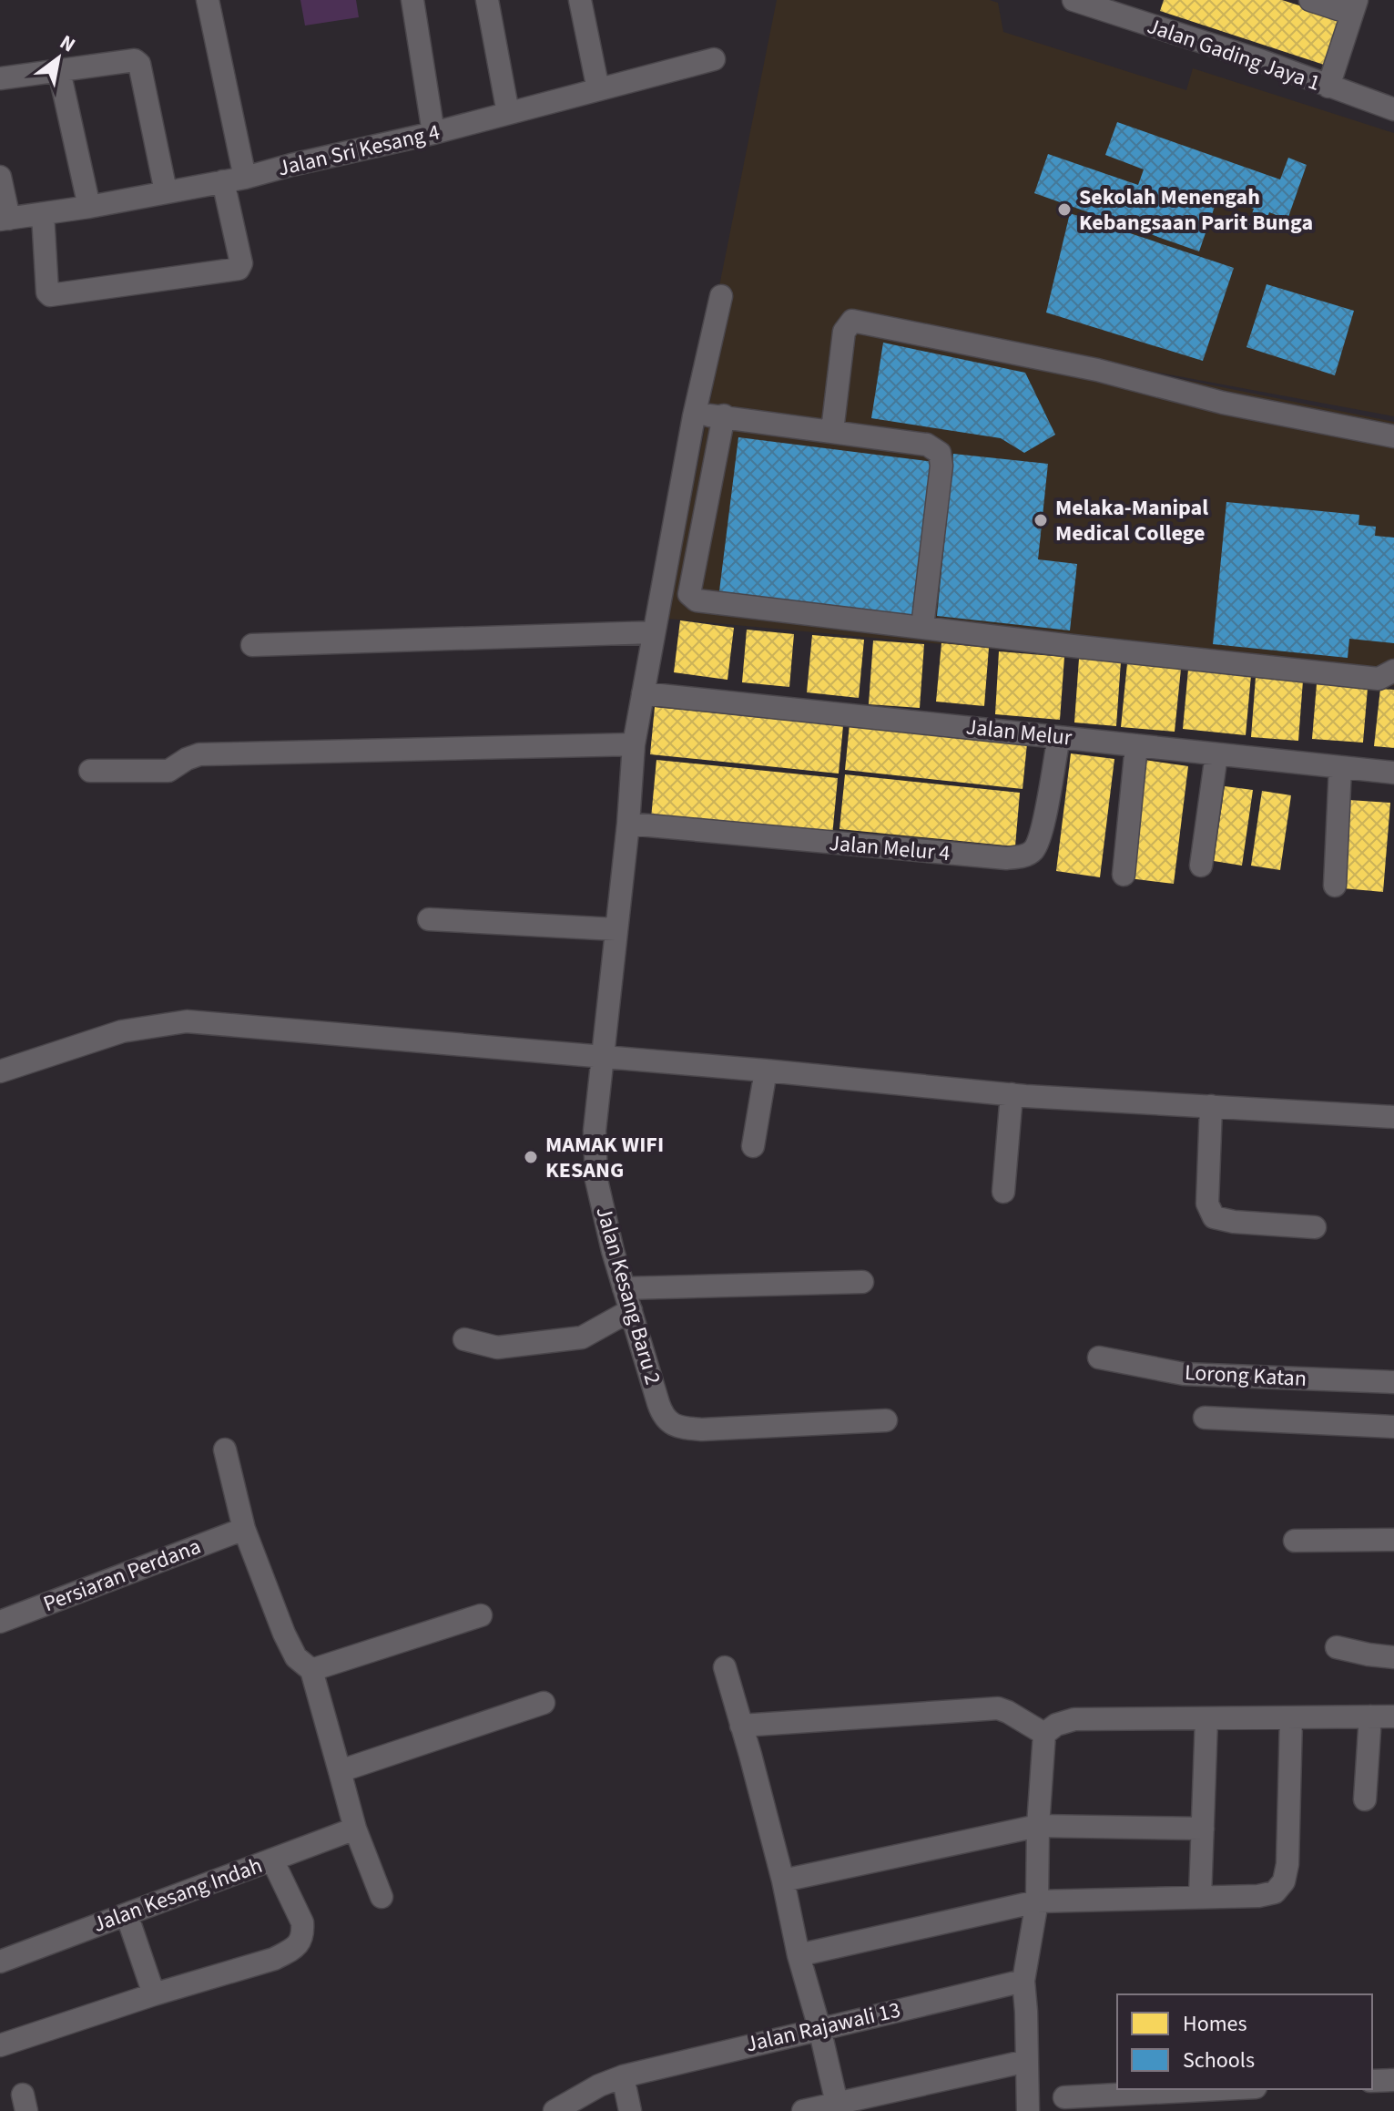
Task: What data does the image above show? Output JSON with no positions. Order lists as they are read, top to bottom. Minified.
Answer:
{"streets":{"street":["Jalan Gading Jaya 1","Jalan Sri Kesang 4","Jalan Melur","Jalan Melur 4","Jalan Kesang Baru 2","Lorong Katan","Persiaran Perdana","Jalan Kesang Indah","Jalan Rajawali 13"]},"crossings":[["Jalan Melur","Jalan Melur 4"]],"places":["Sekolah Menengah Kebangsaan Parit Bunga","Melaka-Manipal Medical College","MAMAK WIFI KESANG"],"legend":["Homes","Schools"],"north":"top right"}
